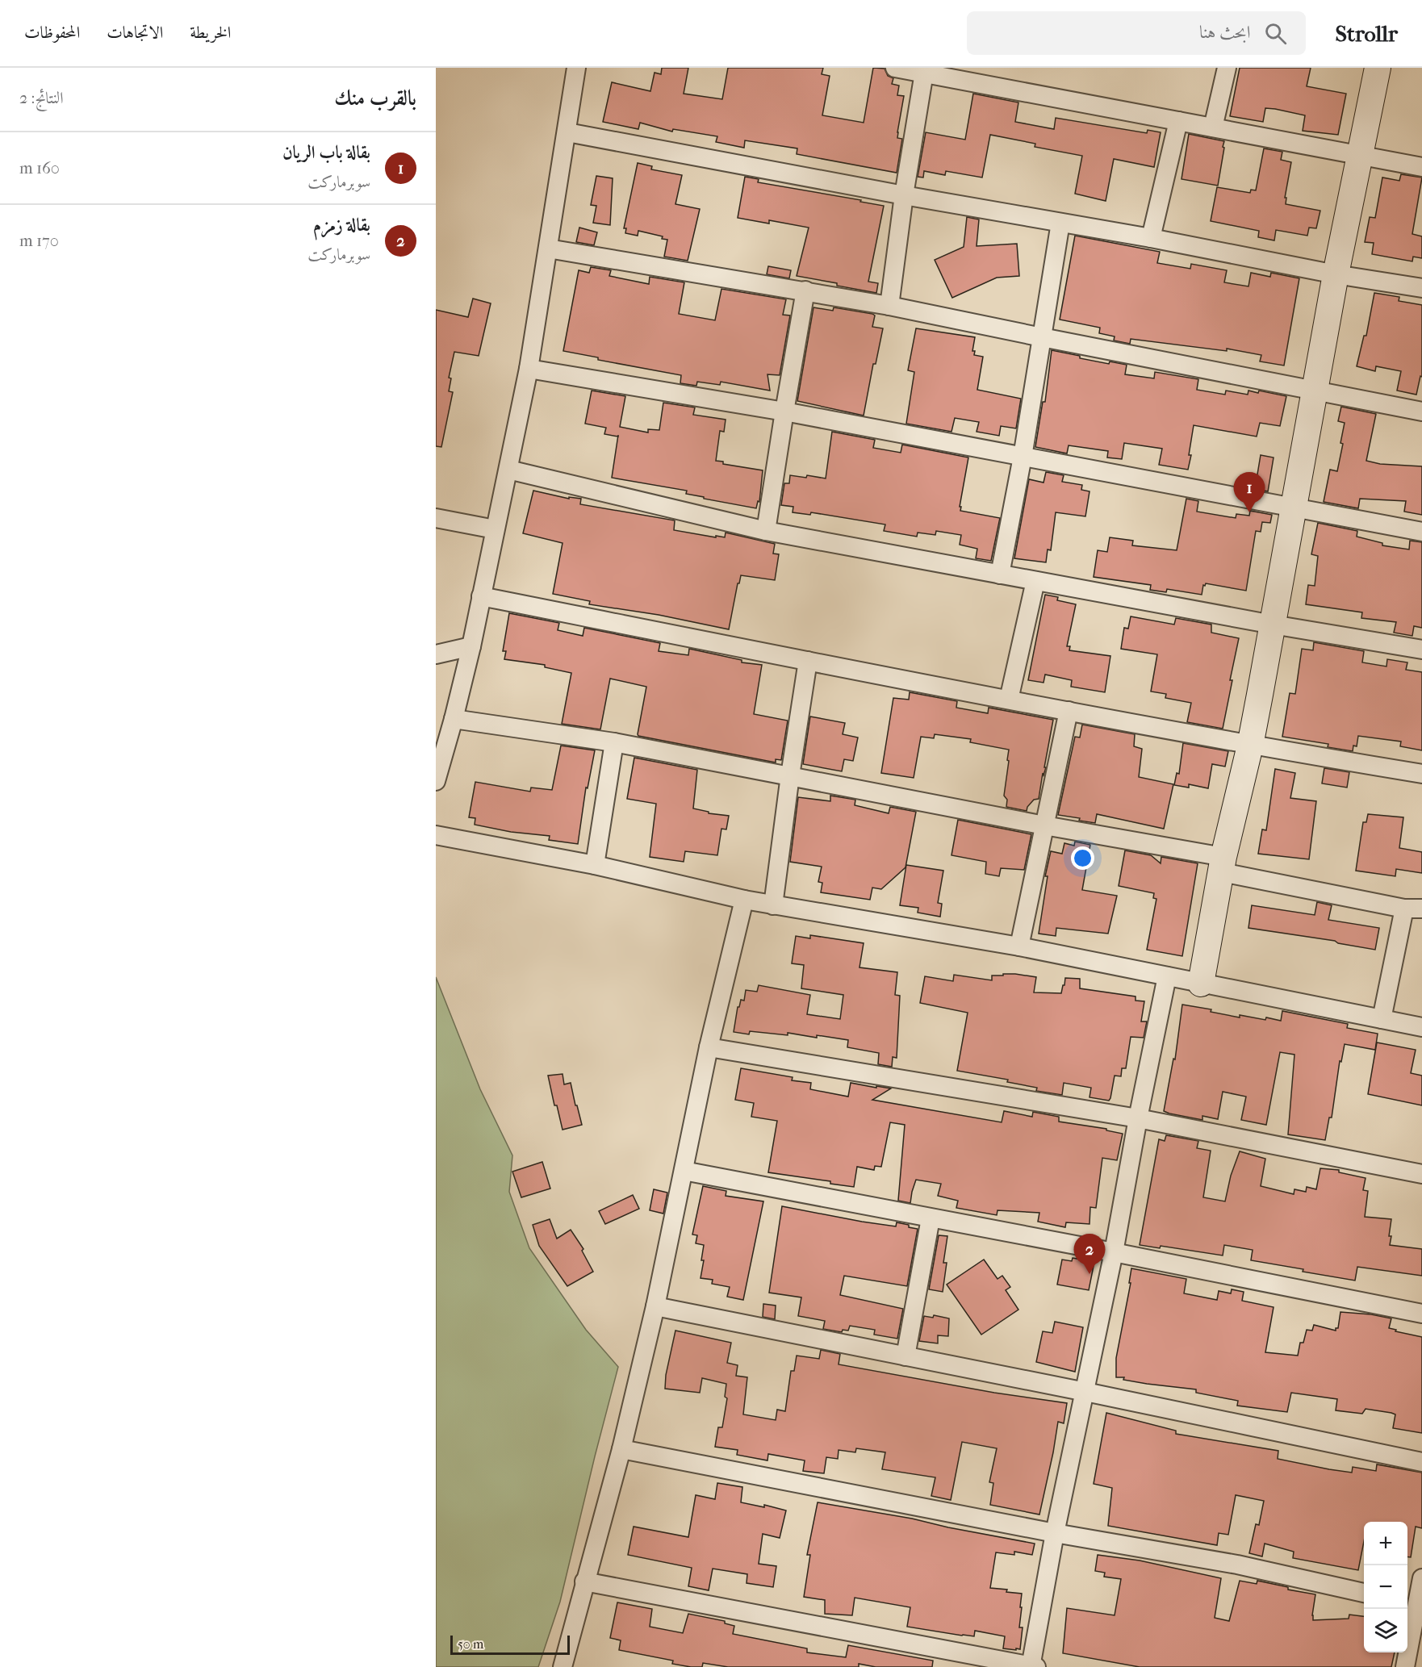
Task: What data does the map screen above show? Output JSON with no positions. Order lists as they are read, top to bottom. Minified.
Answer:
{"scale_bar":"50 m","page":{"header":"Strollr","search":"ابحث هنا","nav":["الخريطة","الاتجاهات","المحفوظات"],"heading":["بالقرب منك","النتائج: 2"],"list":[{"mark":"1","name":"بقالة باب الريان","note":"سوبرماركت","value":"160 m"},{"mark":"2","name":"بقالة زمزم","note":"سوبرماركت","value":"170 m"}],"pins":["1","2"],"map_buttons":["+","−"],"scale":"50 m"}}
